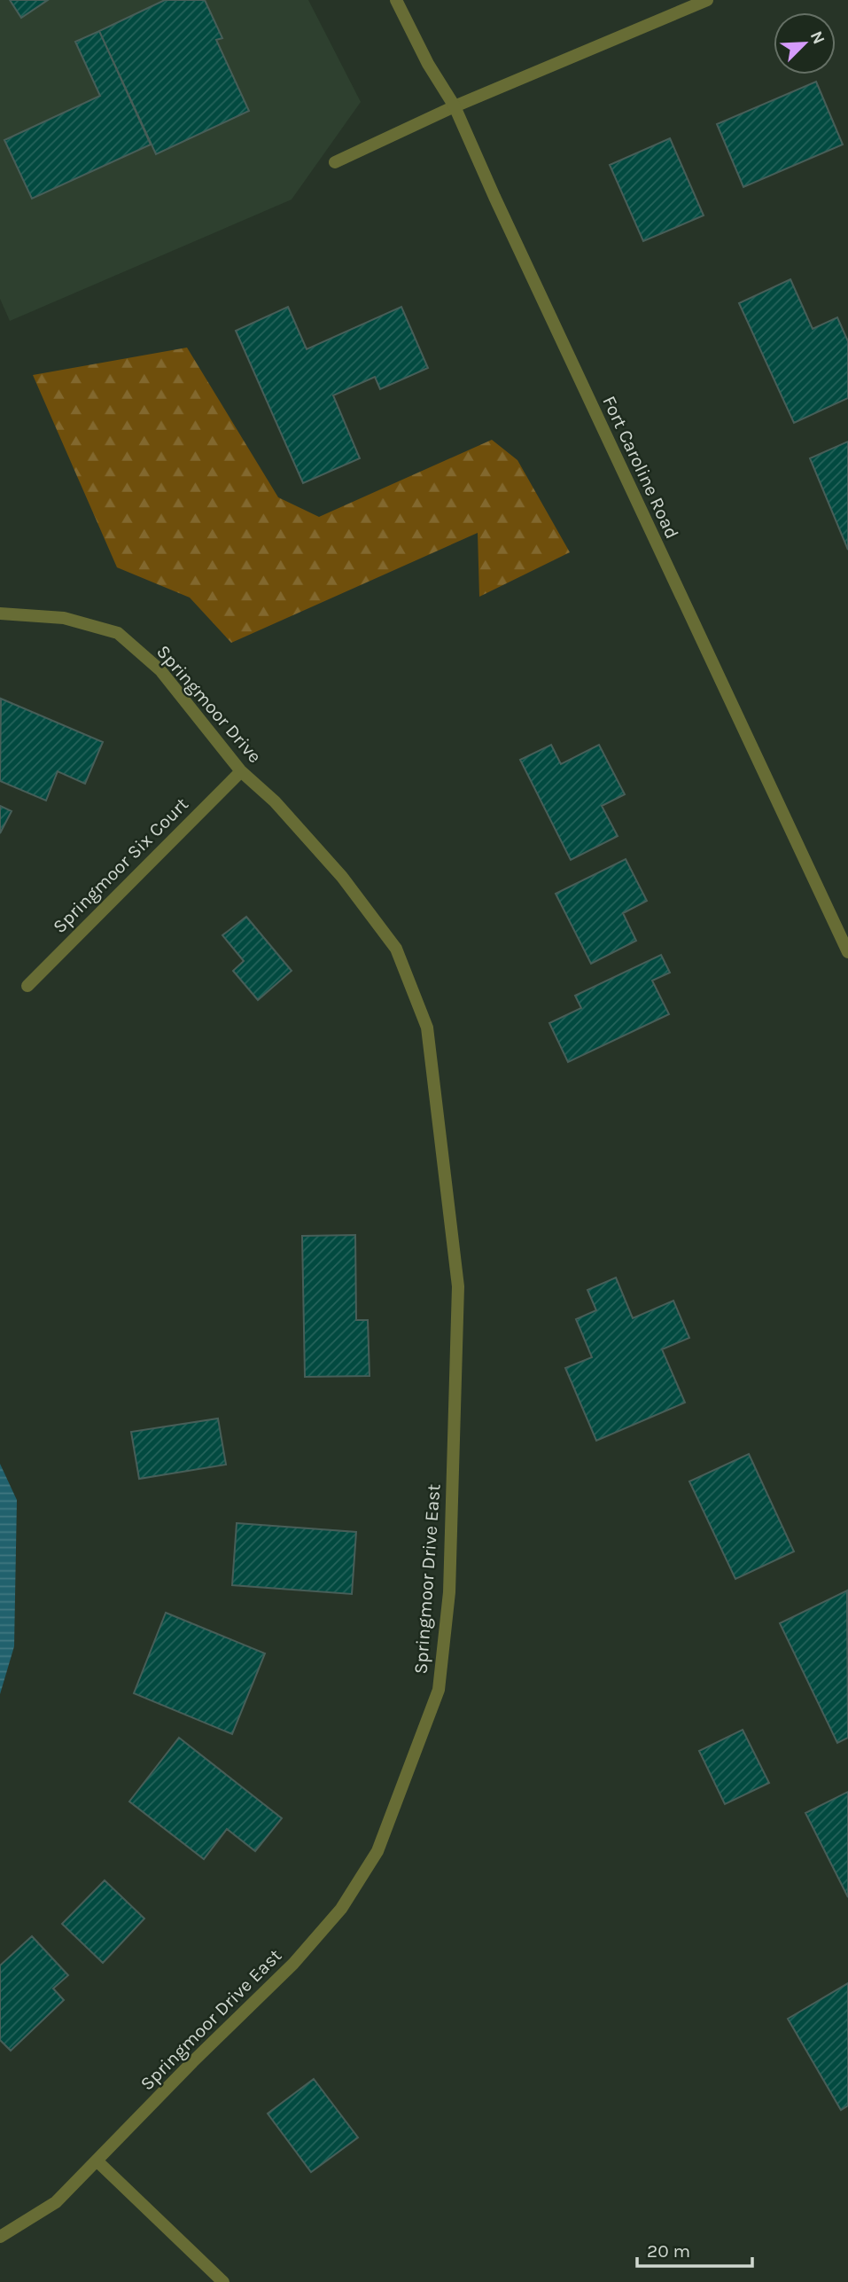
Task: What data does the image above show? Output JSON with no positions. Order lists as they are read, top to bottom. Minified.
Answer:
{"streets":{"street":["Fort Caroline Road","Springmoor Drive","Springmoor Six Court","Springmoor Drive East"]},"crossings":[["Springmoor Drive","Springmoor Six Court"],["Springmoor Drive","Springmoor Drive East"]],"scale_bar":"20 m","north":"top right"}
